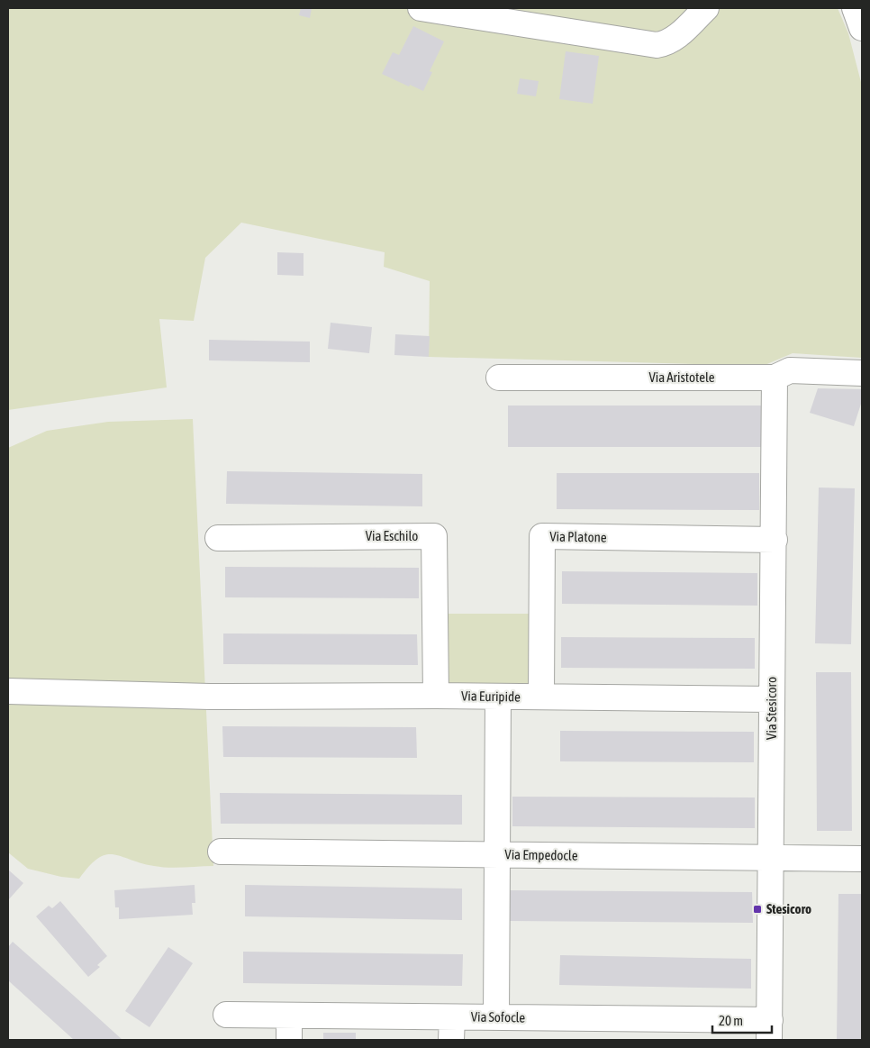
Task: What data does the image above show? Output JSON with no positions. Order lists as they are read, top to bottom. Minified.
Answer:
{"streets":{"street":["Via Aristotele","Via Eschilo","Via Platone","Via Euripide","Via Stesicoro","Via Empedocle","Via Sofocle"]},"crossings":[["Via Aristotele","Via Stesicoro"],["Via Eschilo","Via Euripide"],["Via Platone","Via Euripide"],["Via Platone","Via Stesicoro"],["Via Euripide","Via Stesicoro"],["Via Stesicoro","Via Empedocle"],["Via Stesicoro","Via Sofocle"]],"places":{"transit":["Stesicoro"]},"scale_bar":"20 m"}
